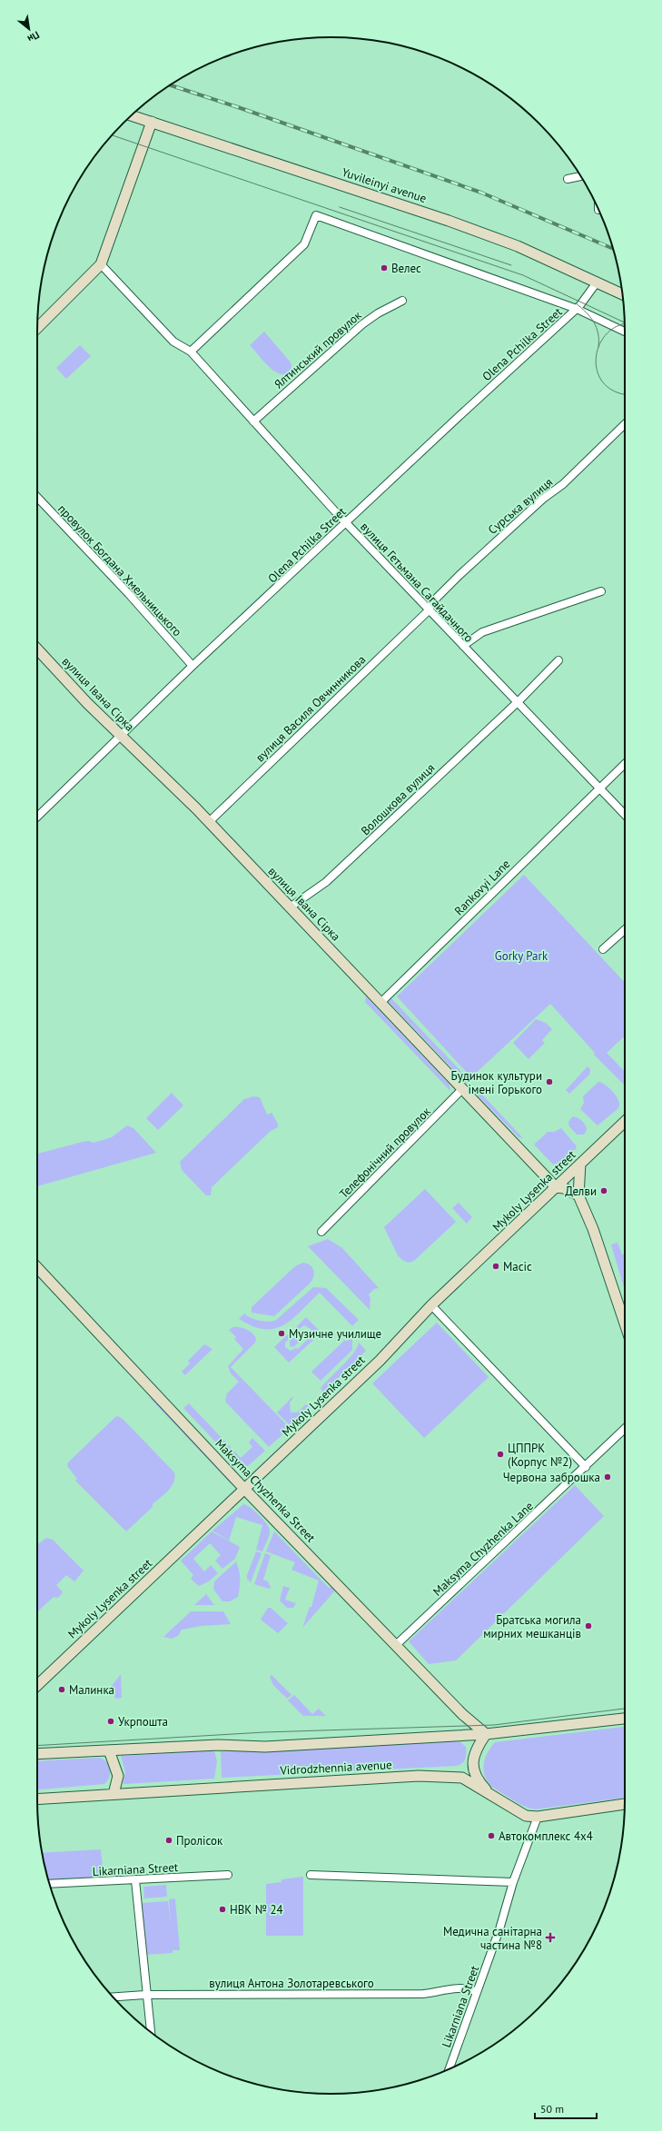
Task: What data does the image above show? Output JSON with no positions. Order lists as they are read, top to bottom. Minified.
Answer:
{"streets":{"street":["Yuvileinyi avenue","Olena Pchilka Street","Ялтинський провулок","Сурська вулиця","провулок Богдана Хмельницького","вулиця Гетьмана Сагайдачного","вулиця Івана Сірка","вулиця Василя Овчинникова","Волошкова вулиця","Rankovyi Lane","Телефонічний провулок","Mykoly Lysenka street","Maksyma Chyzhenka Street","Maksyma Chyzhenka Lane","Vidrodzhennia avenue","Likarniana Street","вулиця Антона Золотаревського"]},"crossings":[["Yuvileinyi avenue","Olena Pchilka Street"],["Olena Pchilka Street","провулок Богдана Хмельницького"],["Olena Pchilka Street","вулиця Гетьмана Сагайдачного"],["Olena Pchilka Street","вулиця Івана Сірка"],["Ялтинський провулок","вулиця Гетьмана Сагайдачного"],["Сурська вулиця","вулиця Гетьмана Сагайдачного"],["Сурська вулиця","вулиця Василя Овчинникова"],["вулиця Гетьмана Сагайдачного","вулиця Василя Овчинникова"],["вулиця Гетьмана Сагайдачного","Волошкова вулиця"],["вулиця Гетьмана Сагайдачного","Rankovyi Lane"],["вулиця Івана Сірка","вулиця Василя Овчинникова"],["вулиця Івана Сірка","Волошкова вулиця"],["вулиця Івана Сірка","Rankovyi Lane"],["вулиця Івана Сірка","Телефонічний провулок"],["вулиця Івана Сірка","Mykoly Lysenka street"],["Mykoly Lysenka street","Maksyma Chyzhenka Street"],["Maksyma Chyzhenka Street","Maksyma Chyzhenka Lane"],["Vidrodzhennia avenue","Likarniana Street"],["Likarniana Street","вулиця Антона Золотаревського"]],"parks":["Gorky Park"],"places":{"other":["Велес","Будинок культури імені Горького","Делви","Macic","Музичне училище","ЦППРК (Корпус №2)","Червона заброшка","Братська могила мирних мешканців","Малинка","Укрпошта","Автокомплекс 4x4","Пролісок","НВК № 24"],"health":["Медична санітарна частина №8"]},"scale_bar":"50 m","north":"bottom right"}
